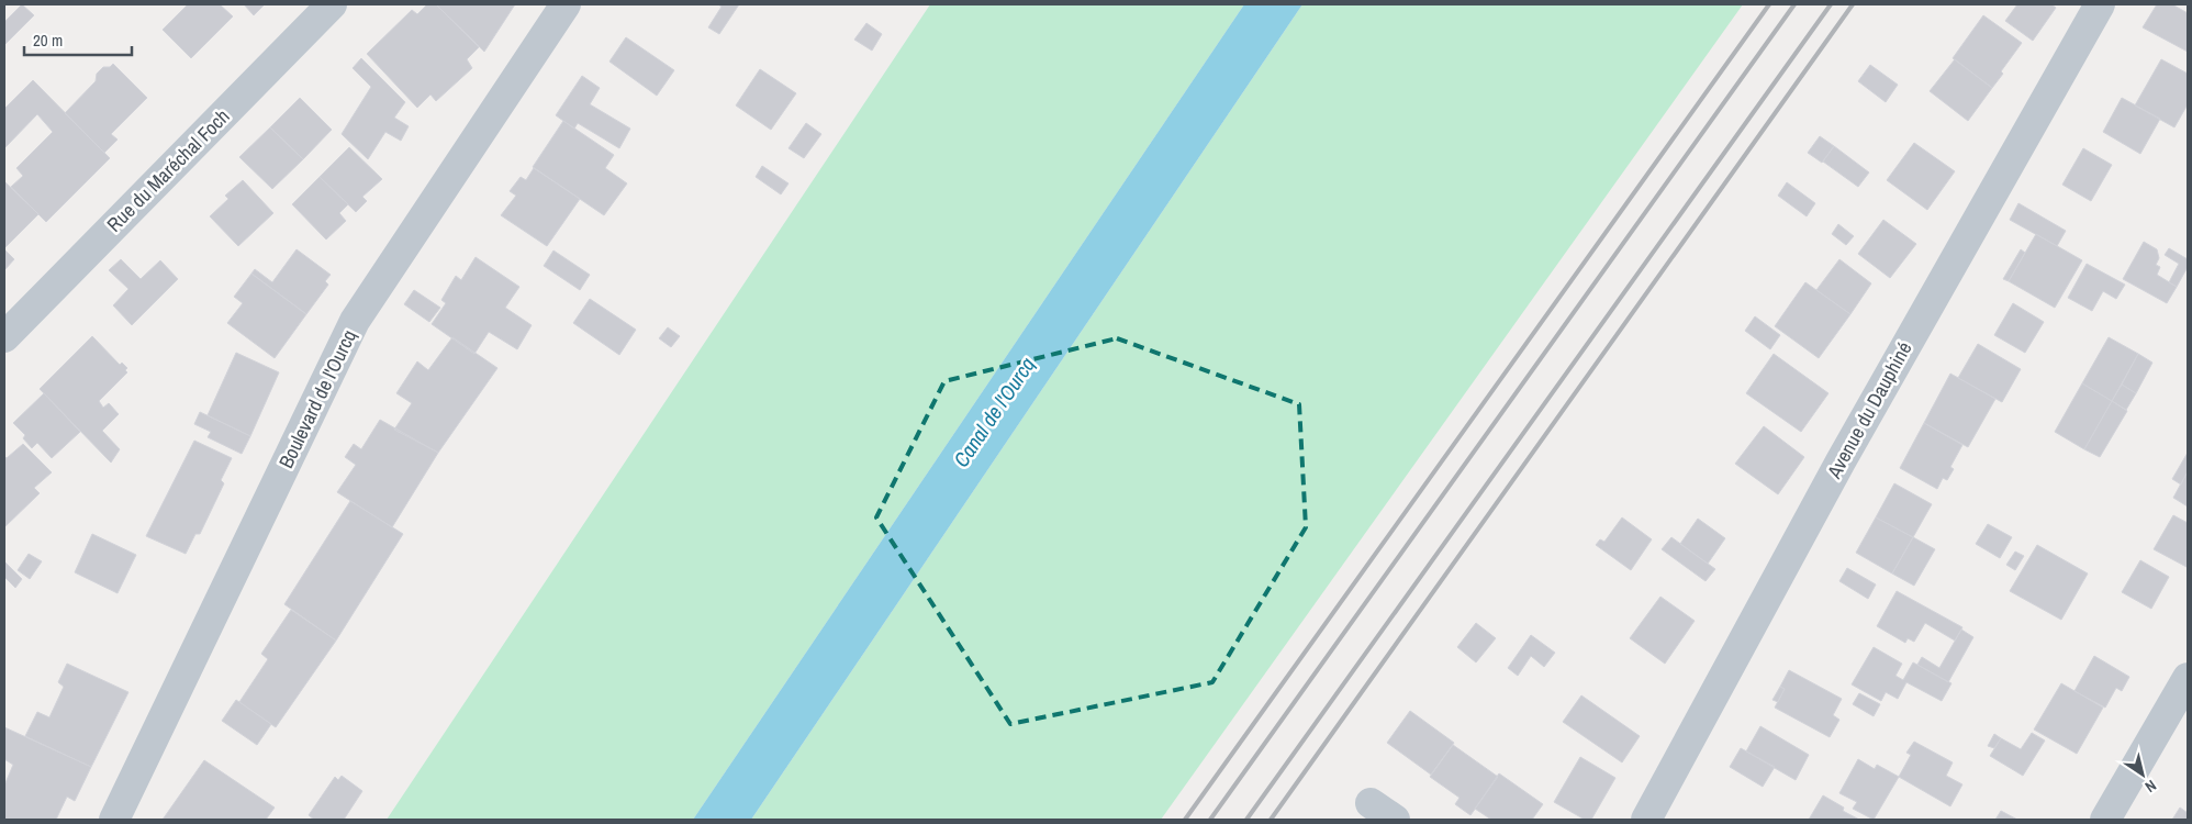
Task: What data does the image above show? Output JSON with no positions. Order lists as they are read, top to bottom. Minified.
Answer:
{"streets":{"street":["Rue du Maréchal Foch","Boulevard de l'Ourcq","Avenue du Dauphiné"]},"water":["Canal de l'Ourcq"],"scale_bar":"20 m","north":"bottom right"}
